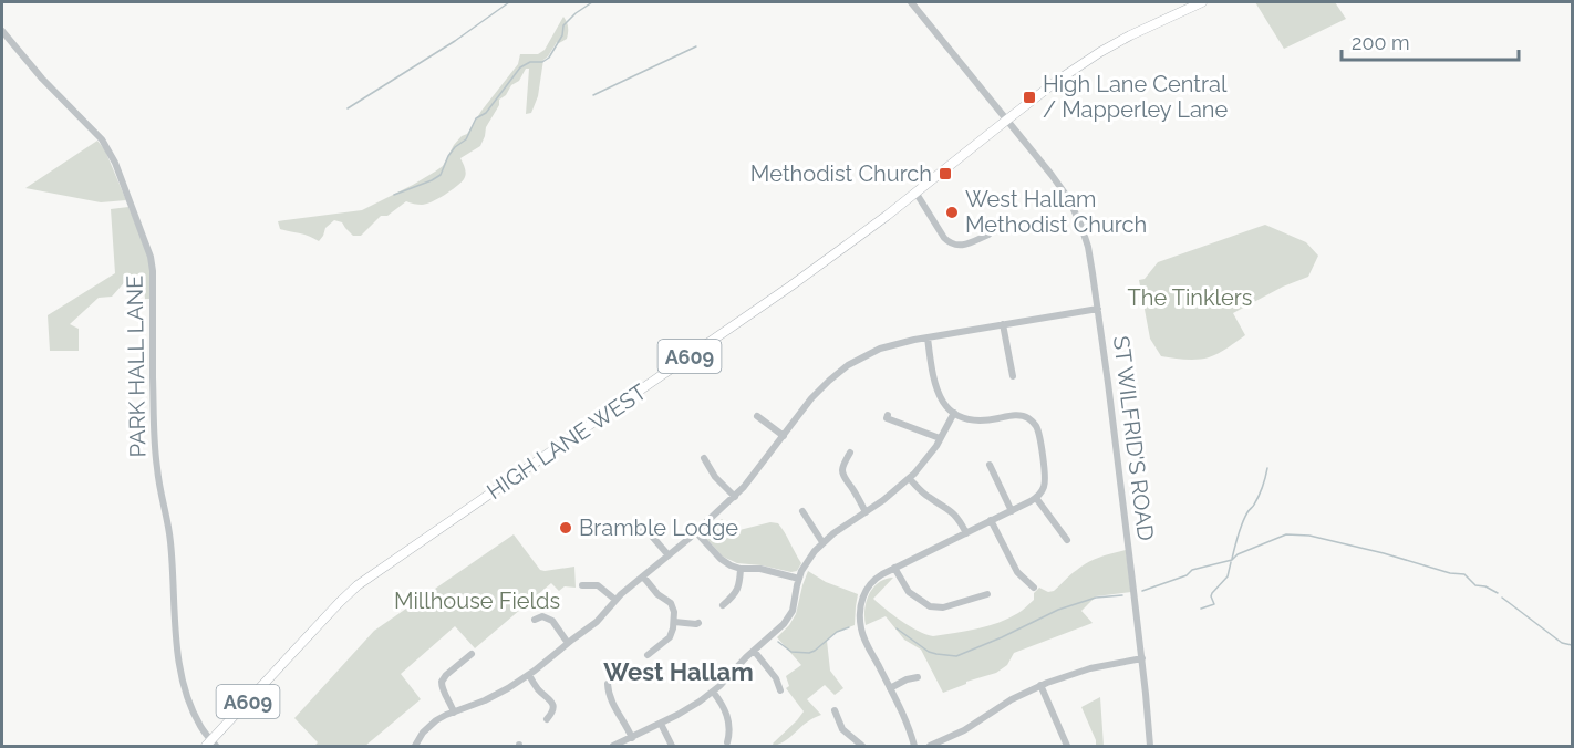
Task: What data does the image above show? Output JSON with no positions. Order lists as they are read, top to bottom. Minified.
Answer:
{"streets":{"main road":["A609","HIGH LANE WEST"],"street":["PARK HALL LANE","ST WILFRID'S ROAD"]},"crossings":[["A609","ST WILFRID'S ROAD"],["A609","HIGH LANE WEST"],["PARK HALL LANE","HIGH LANE WEST"],["ST WILFRID'S ROAD","HIGH LANE WEST"]],"districts":["West Hallam"],"parks":["The Tinklers","Millhouse Fields"],"places":{"transit":["High Lane Central / Mapperley Lane","Methodist Church"],"other":["West Hallam Methodist Church","Bramble Lodge"]},"scale_bar":"200 m"}
